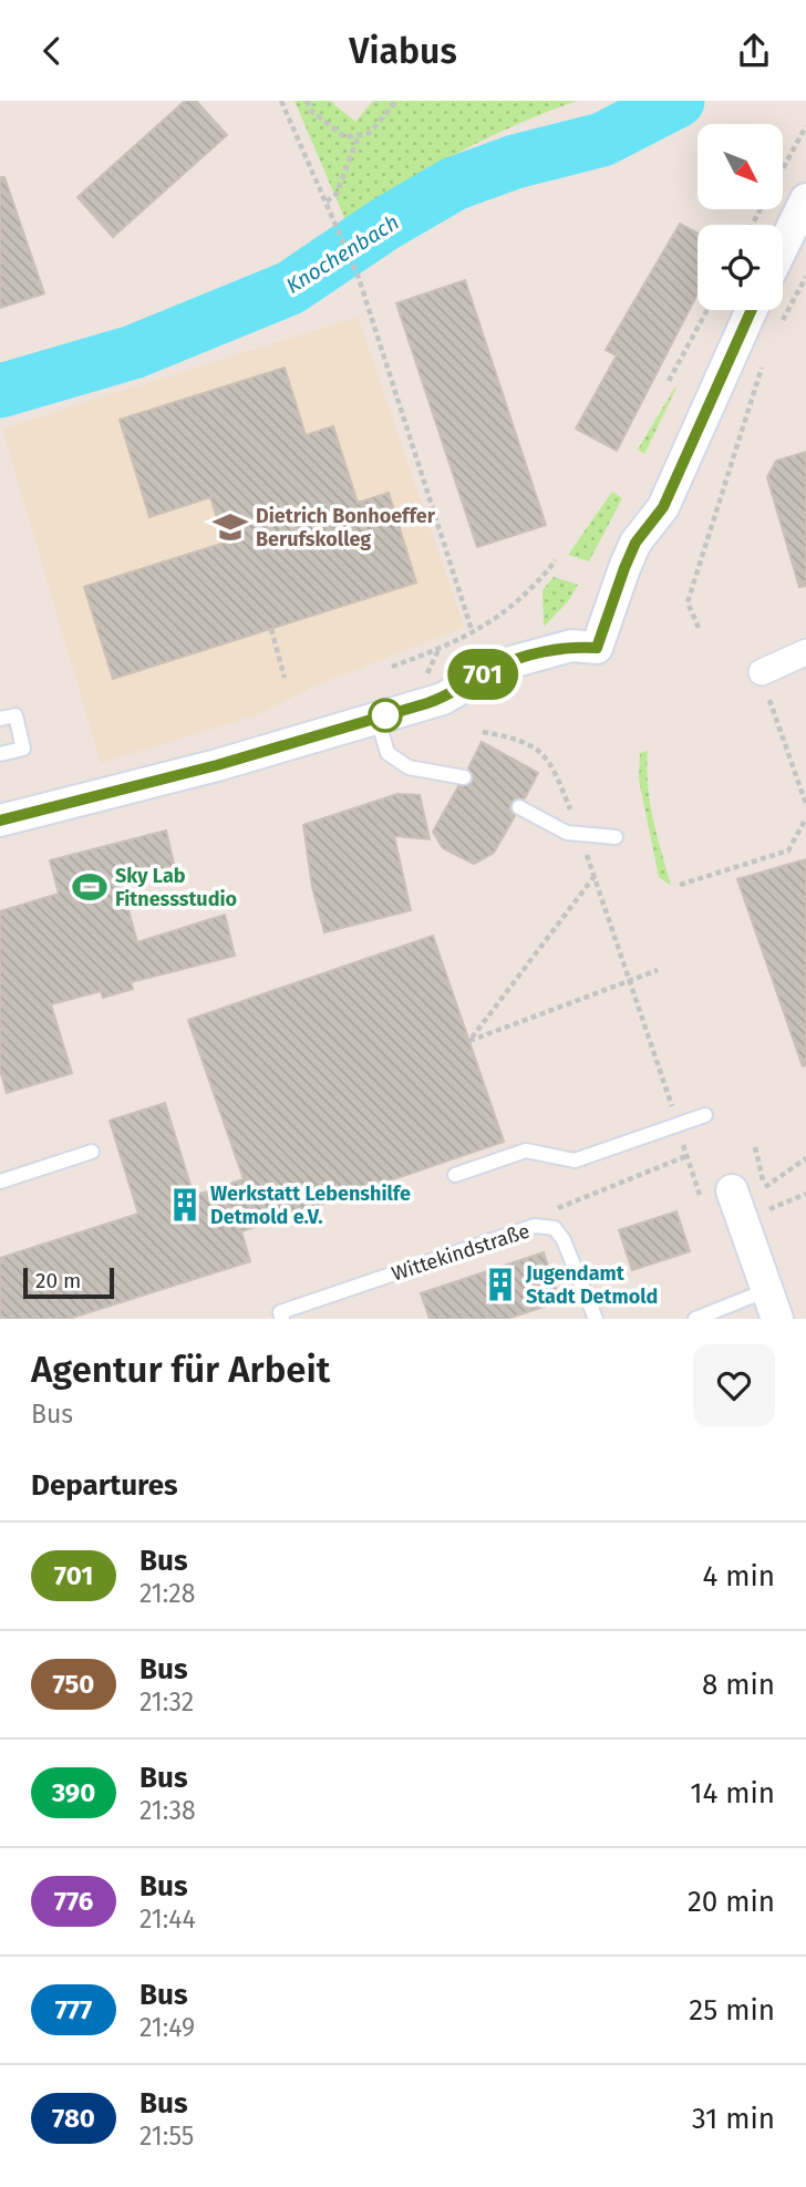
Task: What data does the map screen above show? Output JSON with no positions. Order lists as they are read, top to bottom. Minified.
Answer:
{"streets":{"lane":["Wittekindstraße"]},"water":["Knochenbach"],"places":{"school or university":["Dietrich Bonhoeffer Berufskolleg"],"sports":["Sky Lab Fitnessstudio"],"building":["Werkstatt Lebenshilfe Detmold e.V.","Jugendamt Stadt Detmold"]},"lines":["bus line 701"],"scale_bar":"20 m","north":"bottom right","page":{"header":"Viabus","on_map":"701","scale":"20 m","heading":[["Agentur für Arbeit","Bus"],"Departures"],"list":[{"mark":"701","name":"Bus","note":"21:28","value":"4 min"},{"mark":"750","name":"Bus","note":"21:32","value":"8 min"},{"mark":"390","name":"Bus","note":"21:38","value":"14 min"},{"mark":"776","name":"Bus","note":"21:44","value":"20 min"},{"mark":"777","name":"Bus","note":"21:49","value":"25 min"},{"mark":"780","name":"Bus","note":"21:55","value":"31 min"}]}}
